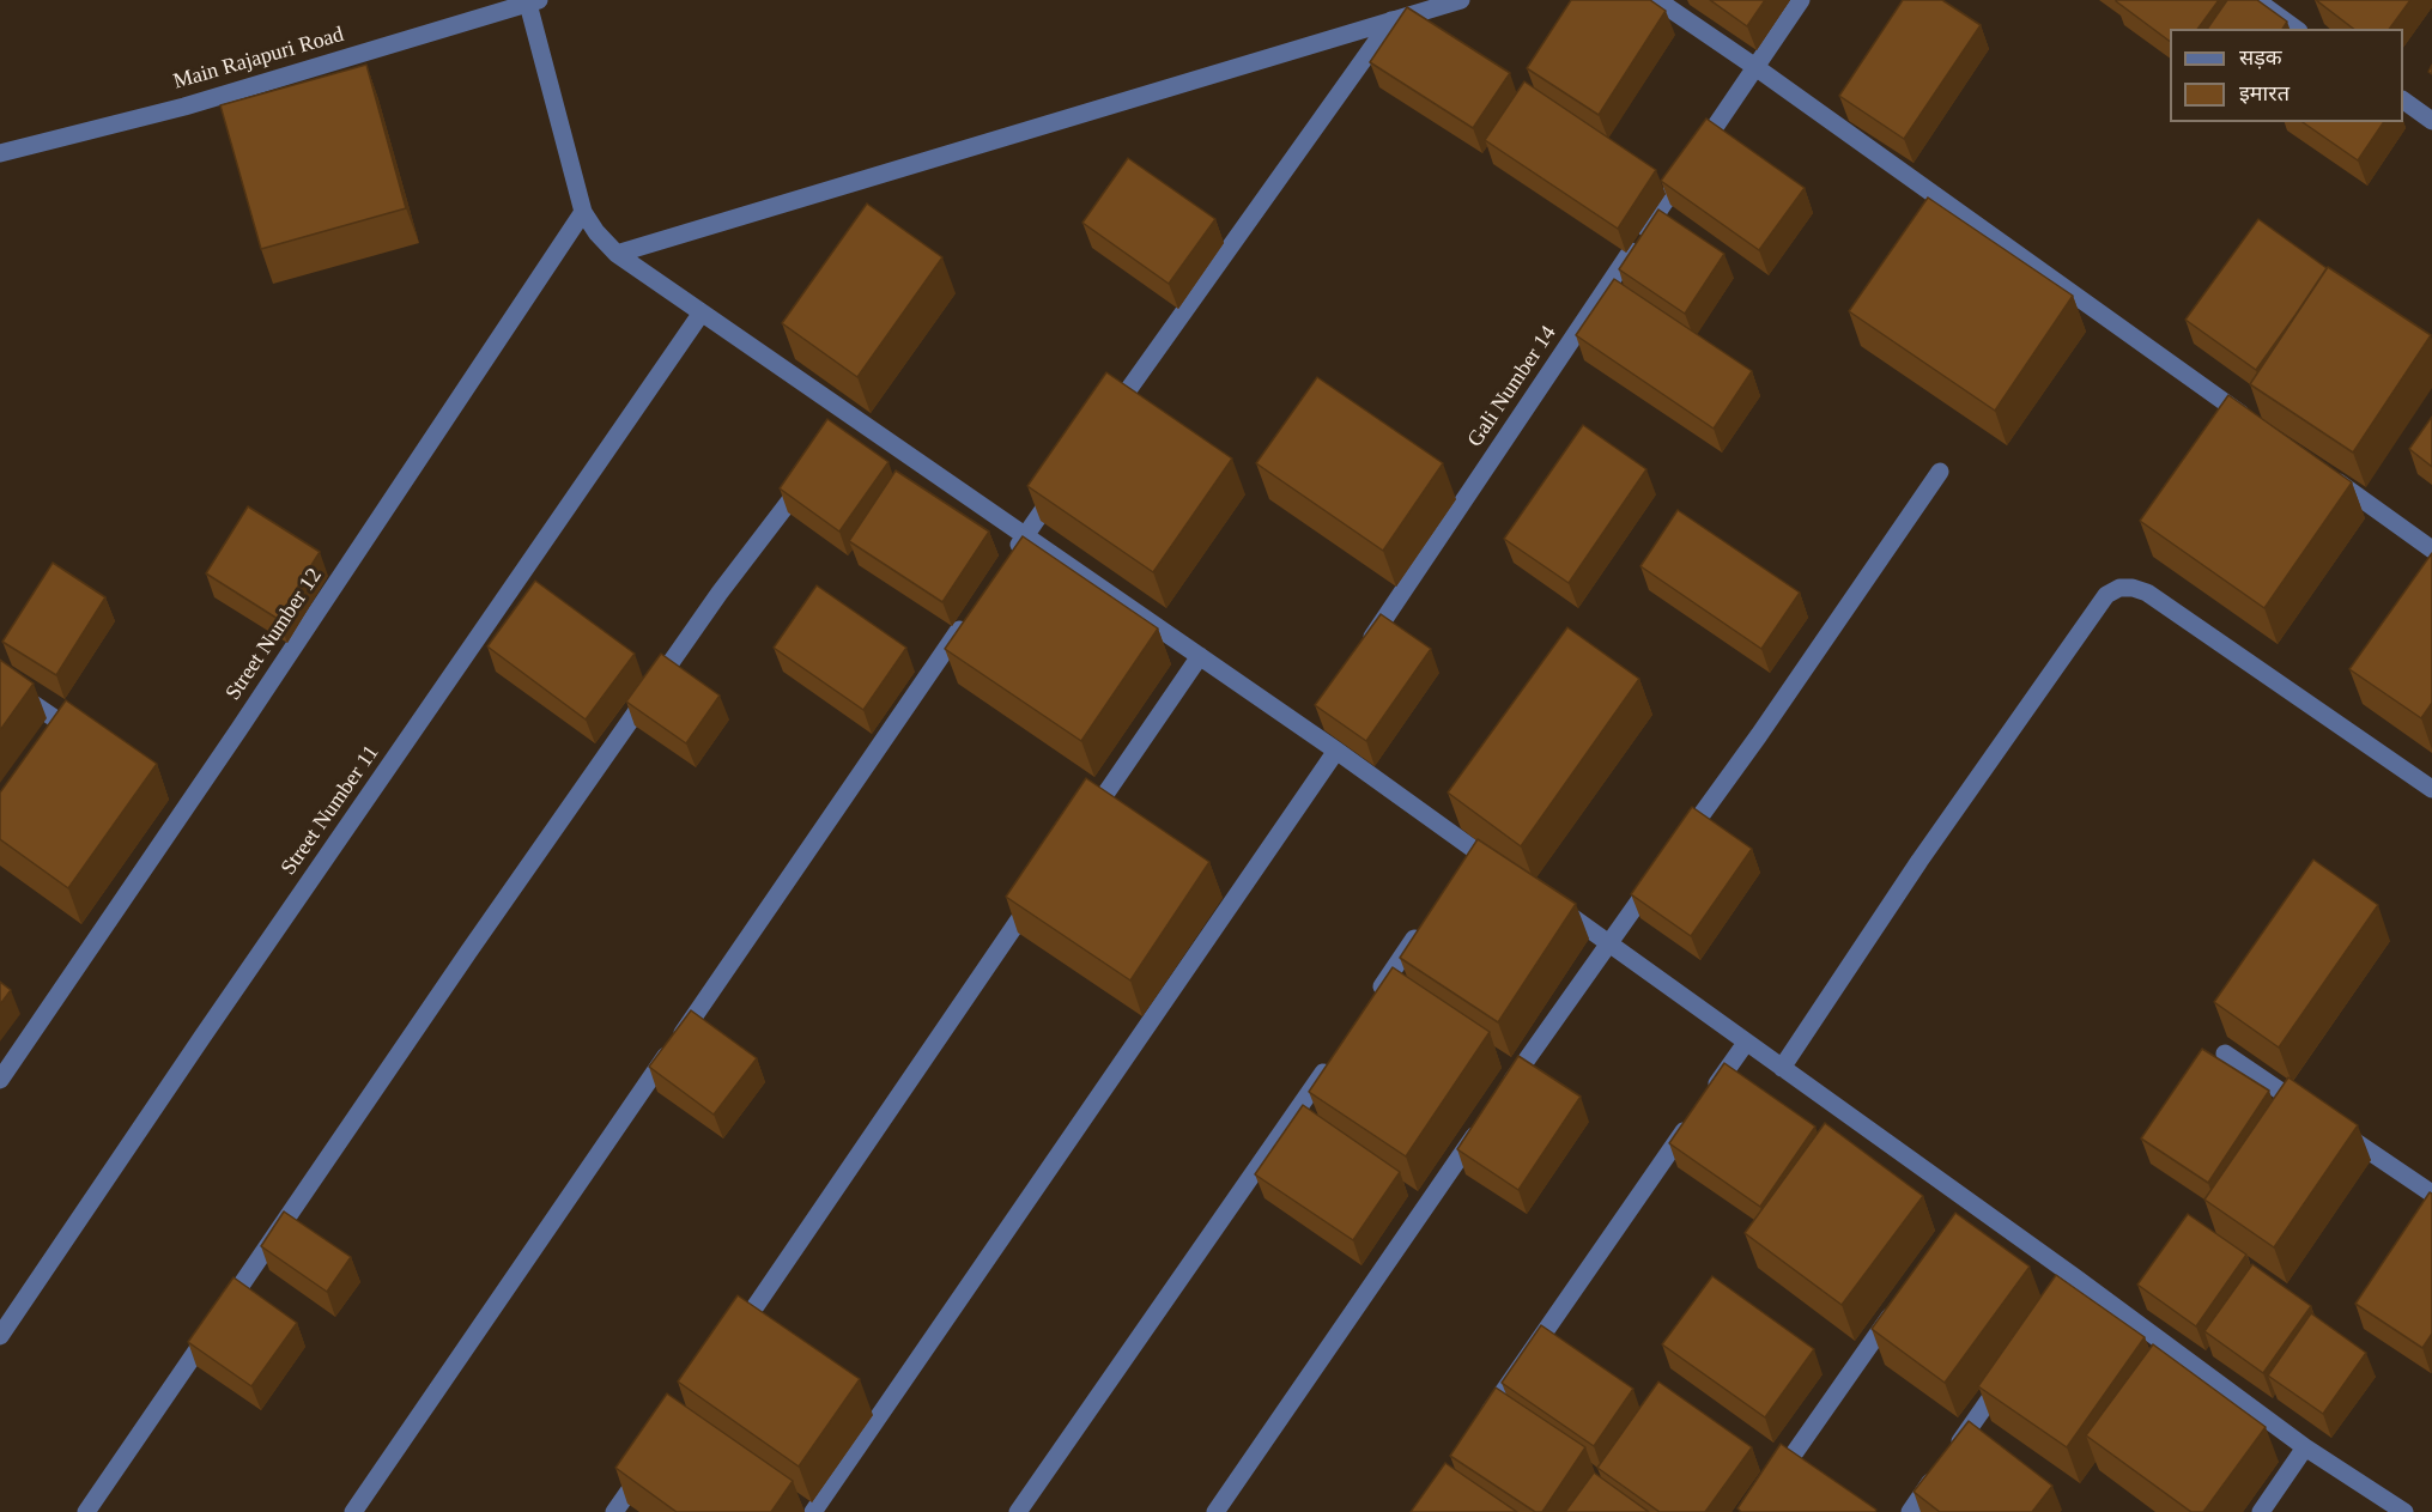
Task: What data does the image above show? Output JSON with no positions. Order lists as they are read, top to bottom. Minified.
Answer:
{"streets":{"street":["Main Rajapuri Road","Gali Number 14","Street Number 12","Street Number 11"]},"legend":["सड़क","इमारत"]}
